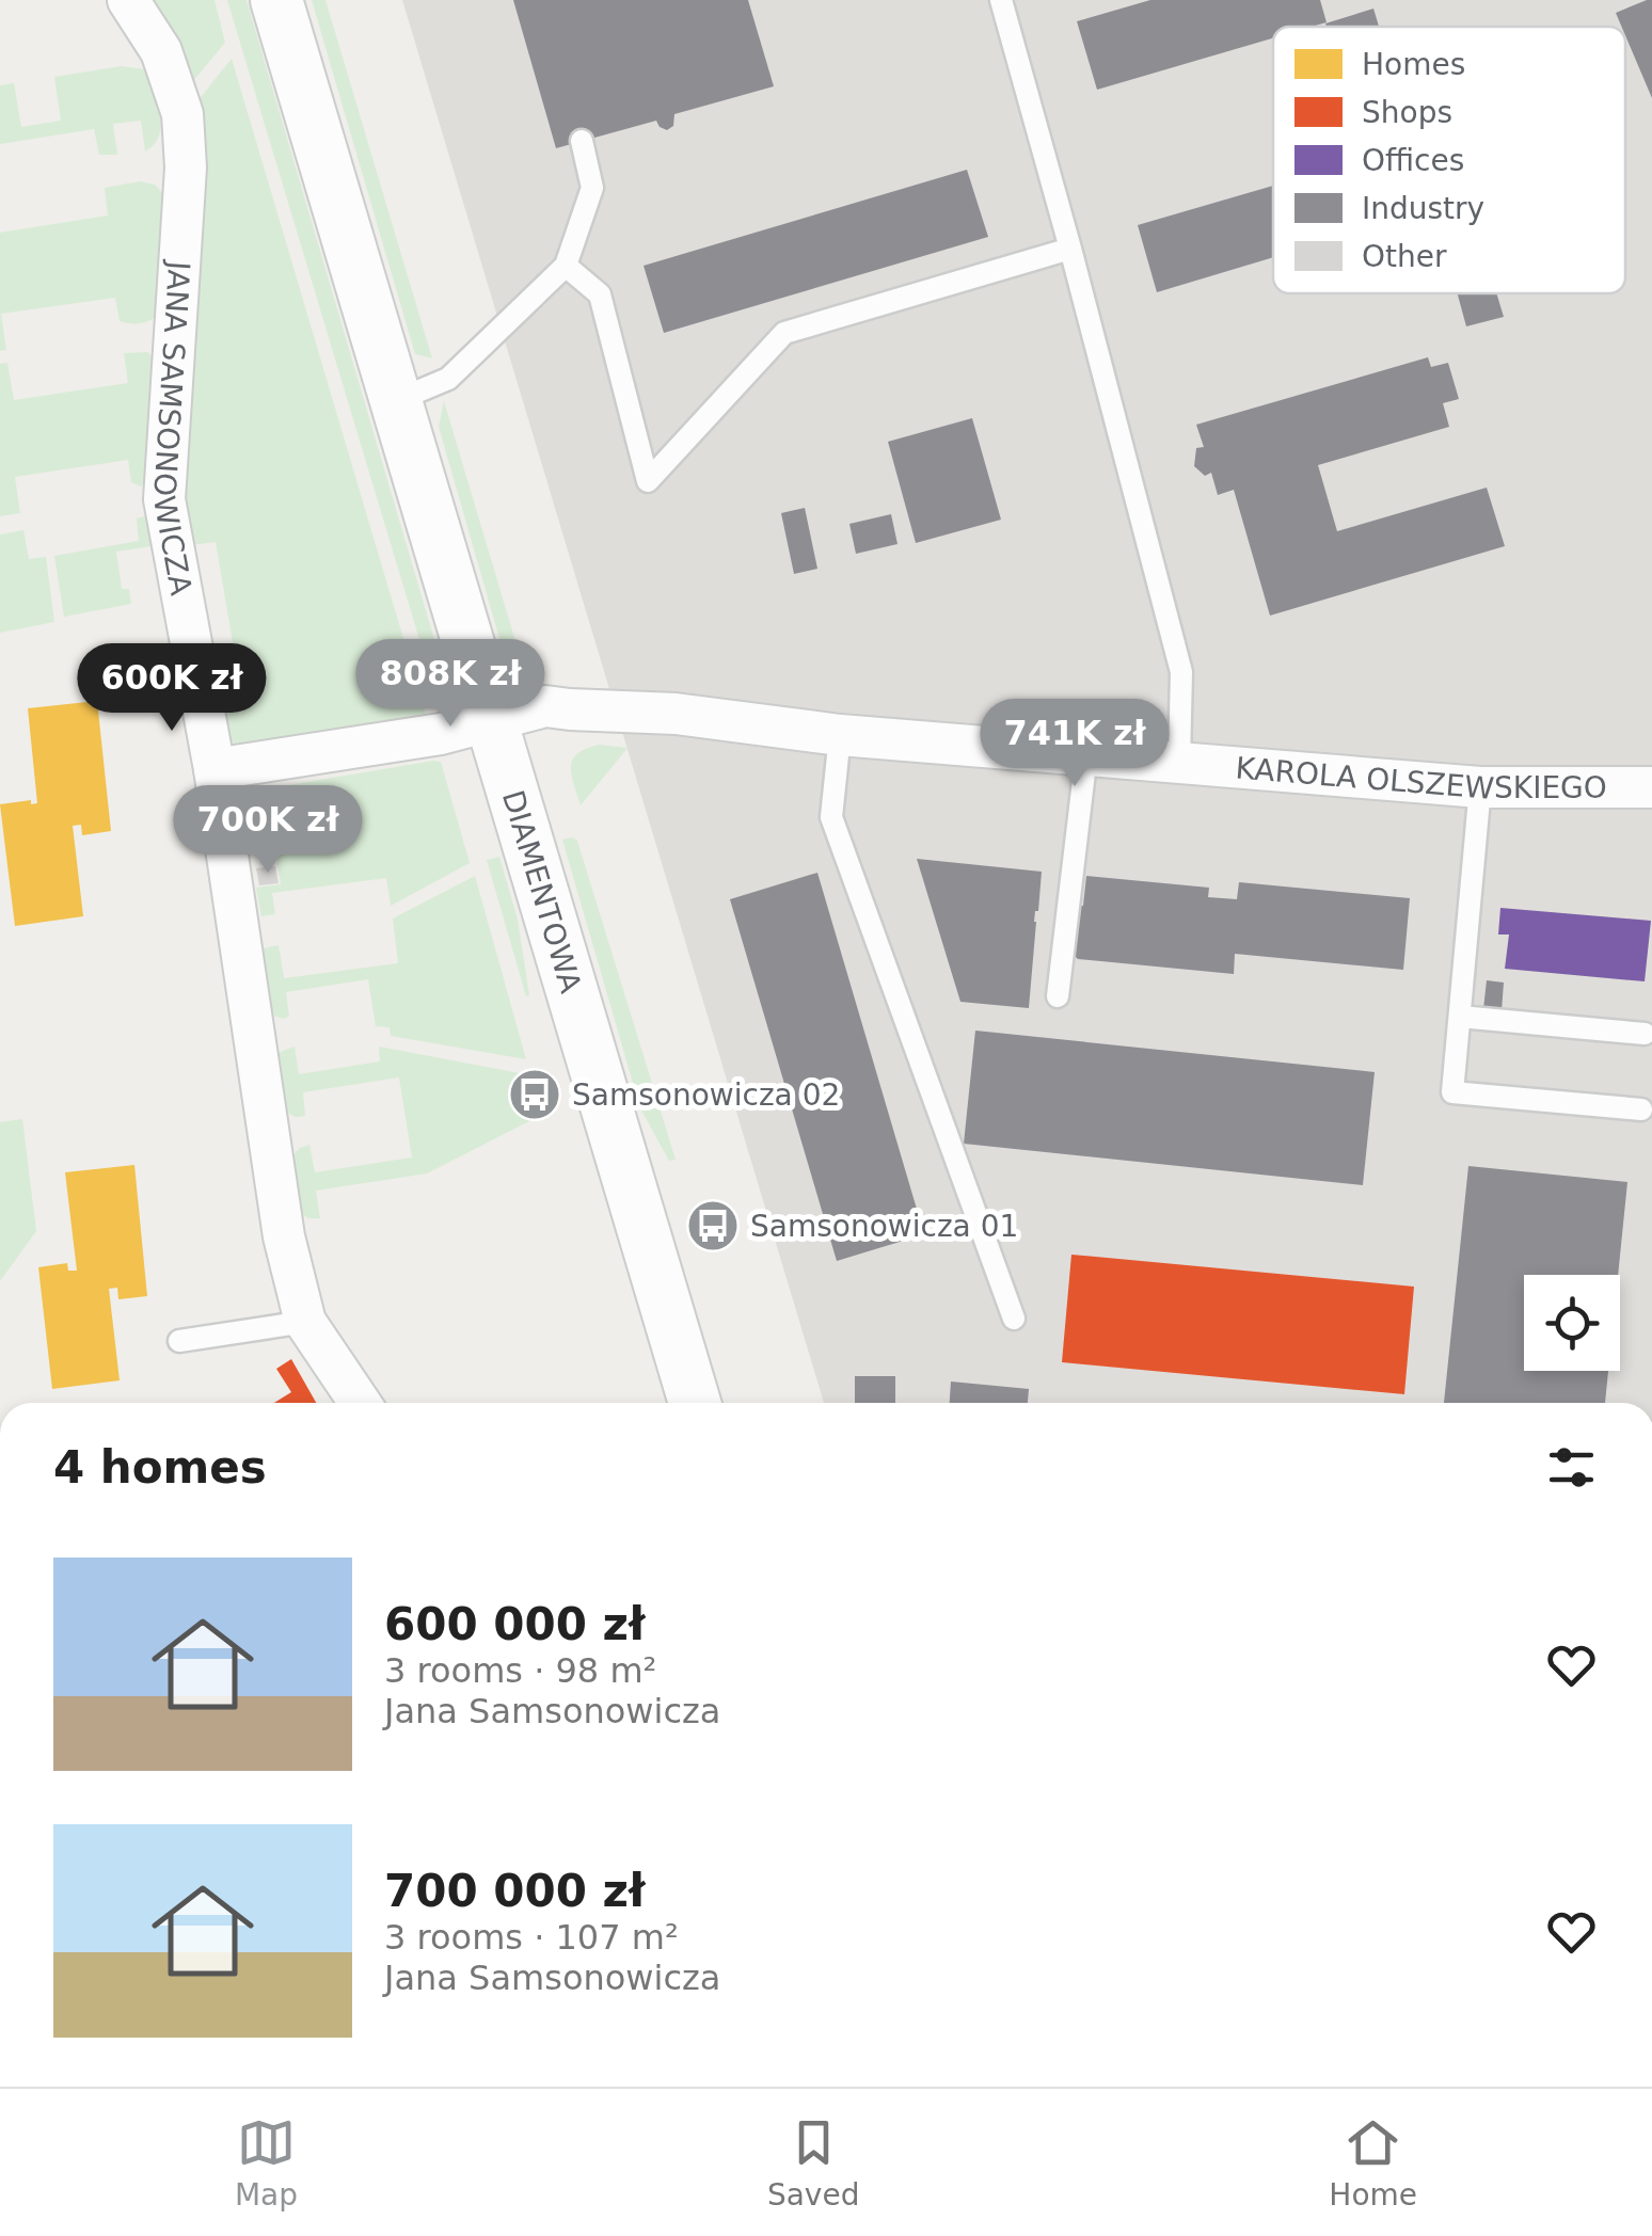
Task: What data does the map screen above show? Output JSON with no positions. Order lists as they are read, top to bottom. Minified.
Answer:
{"streets":{"street":["JANA SAMSONOWICZA","KAROLA OLSZEWSKIEGO","DIAMENTOWA"]},"crossings":[["JANA SAMSONOWICZA","KAROLA OLSZEWSKIEGO"],["KAROLA OLSZEWSKIEGO","DIAMENTOWA"]],"places":{"bus stop":["Samsonowicza 02","Samsonowicza 01"]},"legend":["Homes","Shops","Offices","Industry","Other"],"page":{"price":["808K zł","600K zł","741K zł","700K zł"],"heading":"4 homes","list":[{"name":"600 000 zł","note":"3 rooms · 98 m² · Jana Samsonowicza"},{"name":"700 000 zł","note":"3 rooms · 107 m² · Jana Samsonowicza"}],"tabs":["Map","Saved","Home"]}}
